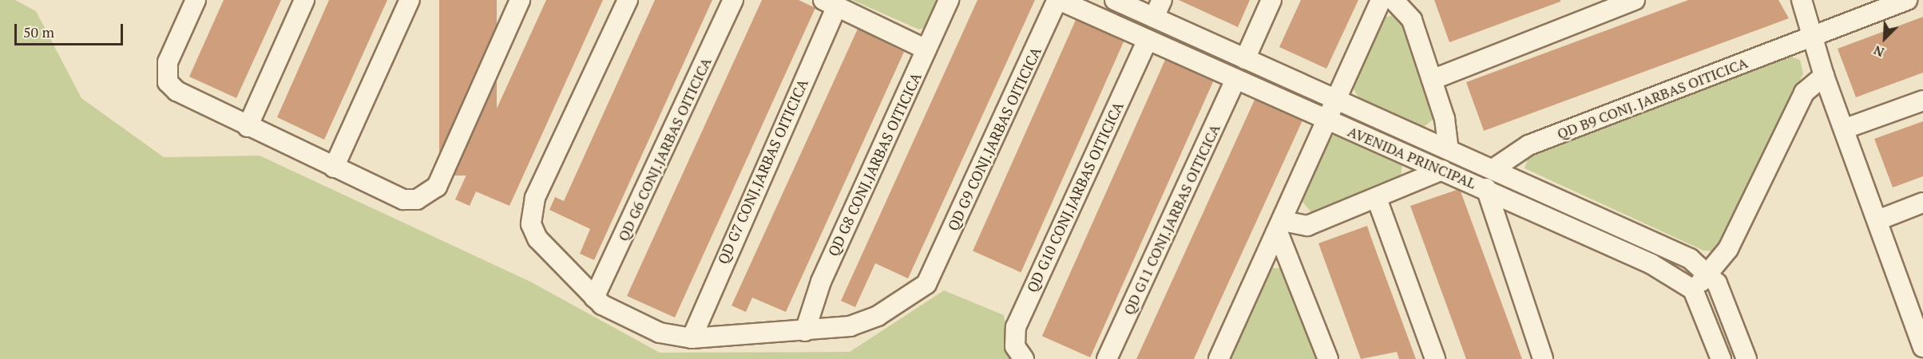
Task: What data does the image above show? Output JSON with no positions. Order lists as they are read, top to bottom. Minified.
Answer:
{"streets":{"street":["QD B9 CONJ. JARBAS OITICICA","QD G9 CONJ.JARBAS OITICICA","QD G6 CONJ.JARBAS OITICICA","AVENIDA PRINCIPAL","QD G8 CONJ.JARBAS OITICICA","QD G7 CONJ.JARBAS OITICICA","QD G10 CONJ.JARBAS OITICICA","QD G11 CONJ.JARBAS OITICICA"]},"crossings":[["QD B9 CONJ. JARBAS OITICICA","AVENIDA PRINCIPAL"],["QD G9 CONJ.JARBAS OITICICA","AVENIDA PRINCIPAL"],["QD G9 CONJ.JARBAS OITICICA","QD G8 CONJ.JARBAS OITICICA"],["AVENIDA PRINCIPAL","QD G10 CONJ.JARBAS OITICICA"],["AVENIDA PRINCIPAL","QD G11 CONJ.JARBAS OITICICA"]],"scale_bar":"50 m","north":"bottom left"}
